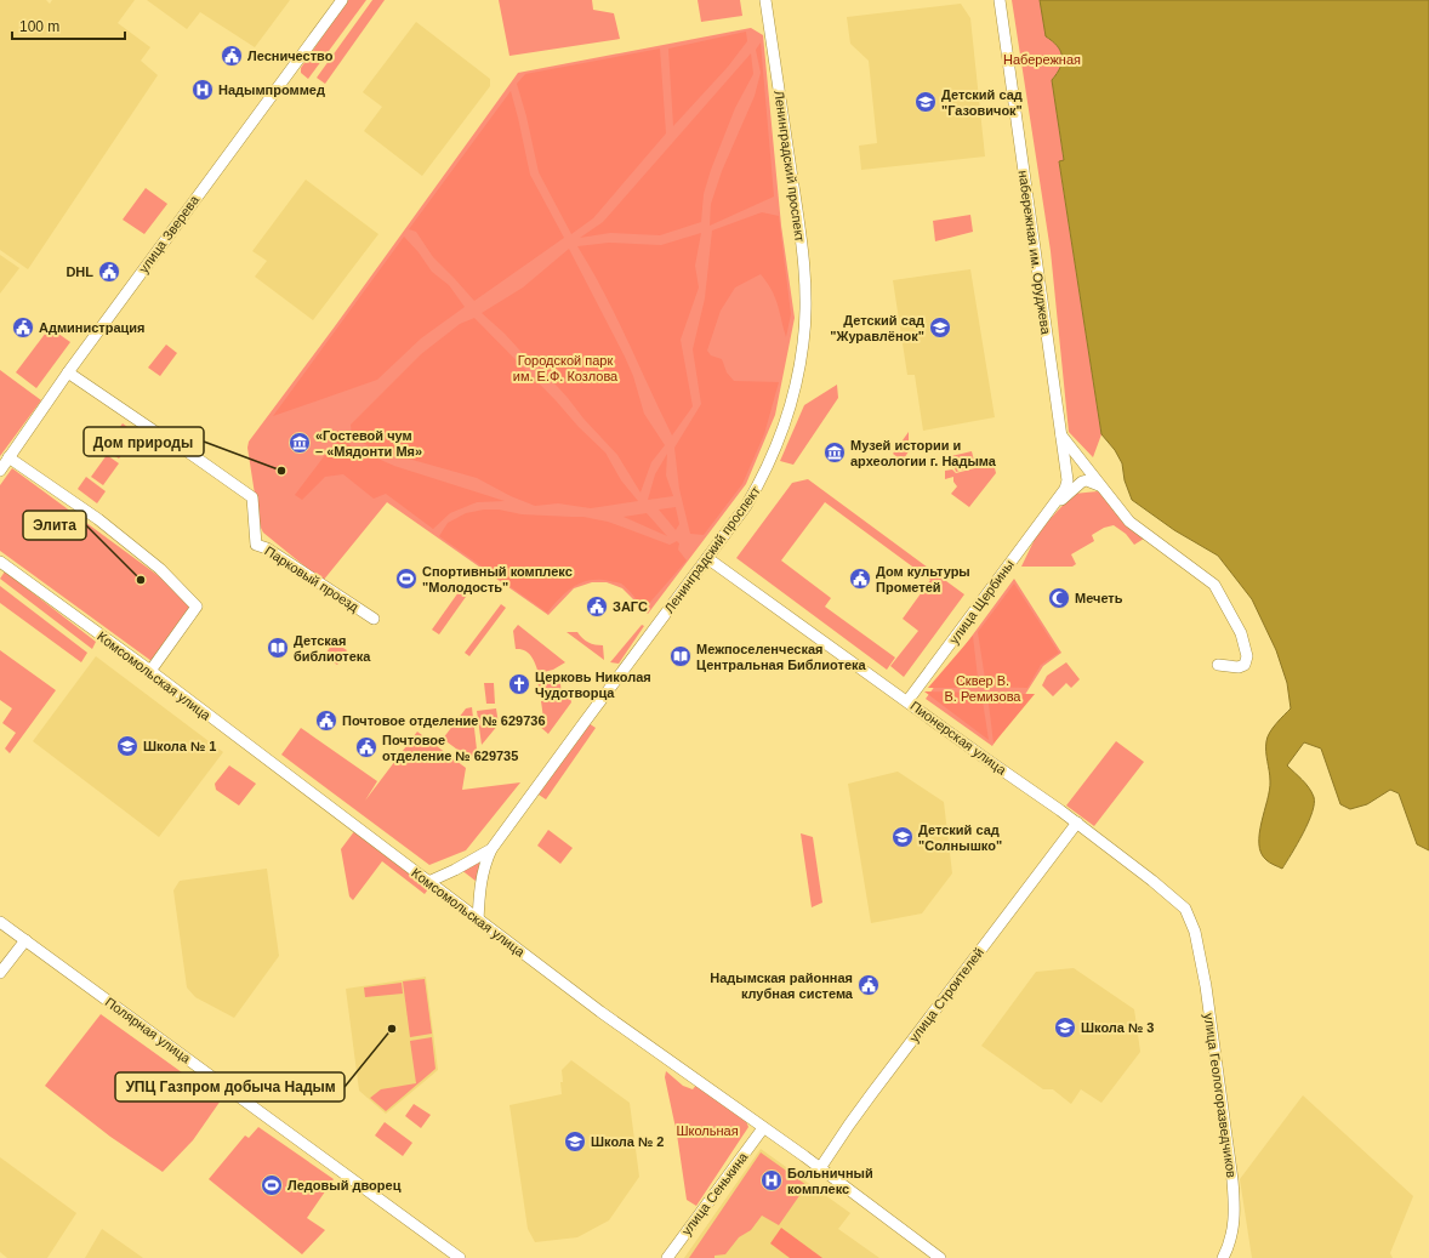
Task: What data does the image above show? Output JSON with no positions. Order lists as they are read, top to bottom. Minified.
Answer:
{"streets":{"street":["Ленинградский проспект","улица Зверева","набережная им. Оруджева","Парковый проезд","улица Щербины","Комсомольская улица","Пионерская улица","улица Строителей","Полярная улица","улица Геологоразведчиков","улица Сенькина"]},"crossings":[["Ленинградский проспект","Пионерская улица"],["улица Зверева","Парковый проезд"],["набережная им. Оруджева","улица Щербины"],["улица Щербины","Пионерская улица"],["Комсомольская улица","улица Строителей"],["Комсомольская улица","улица Сенькина"],["Пионерская улица","улица Строителей"],["Пионерская улица","улица Геологоразведчиков"]],"parks":["Набережная","Городской парк им. Е.Ф. Козлова","Сквер В. В. Ремизова","Школьная"],"places":{"public building":["Лесничество","DHL","Администрация","Дом культуры Прометей","ЗАГС","Почтовое отделение № 629736","Почтовое отделение № 629735","Надымская районная клубная система"],"hospital":["Надымпроммед","Больничный комплекс"],"school or university":["Детский сад \"Газовичок\"","Детский сад \"Журавлёнок\"","Школа № 1","Детский сад \"Солнышко\"","Школа № 3","Школа № 2"],"museum":["«Гостевой чум – «Мядонти Мя»","Музей истории и археологии г. Надыма"],"other":["Дом природы","Элита","УПЦ Газпром добыча Надым"],"sports":["Спортивный комплекс \"Молодость\"","Ледовый дворец"],"mosque":["Мечеть"],"library":["Детская библиотека","Межпоселенческая Центральная Библиотека"],"church":["Церковь Николая Чудотворца"]},"scale_bar":"100 m"}
